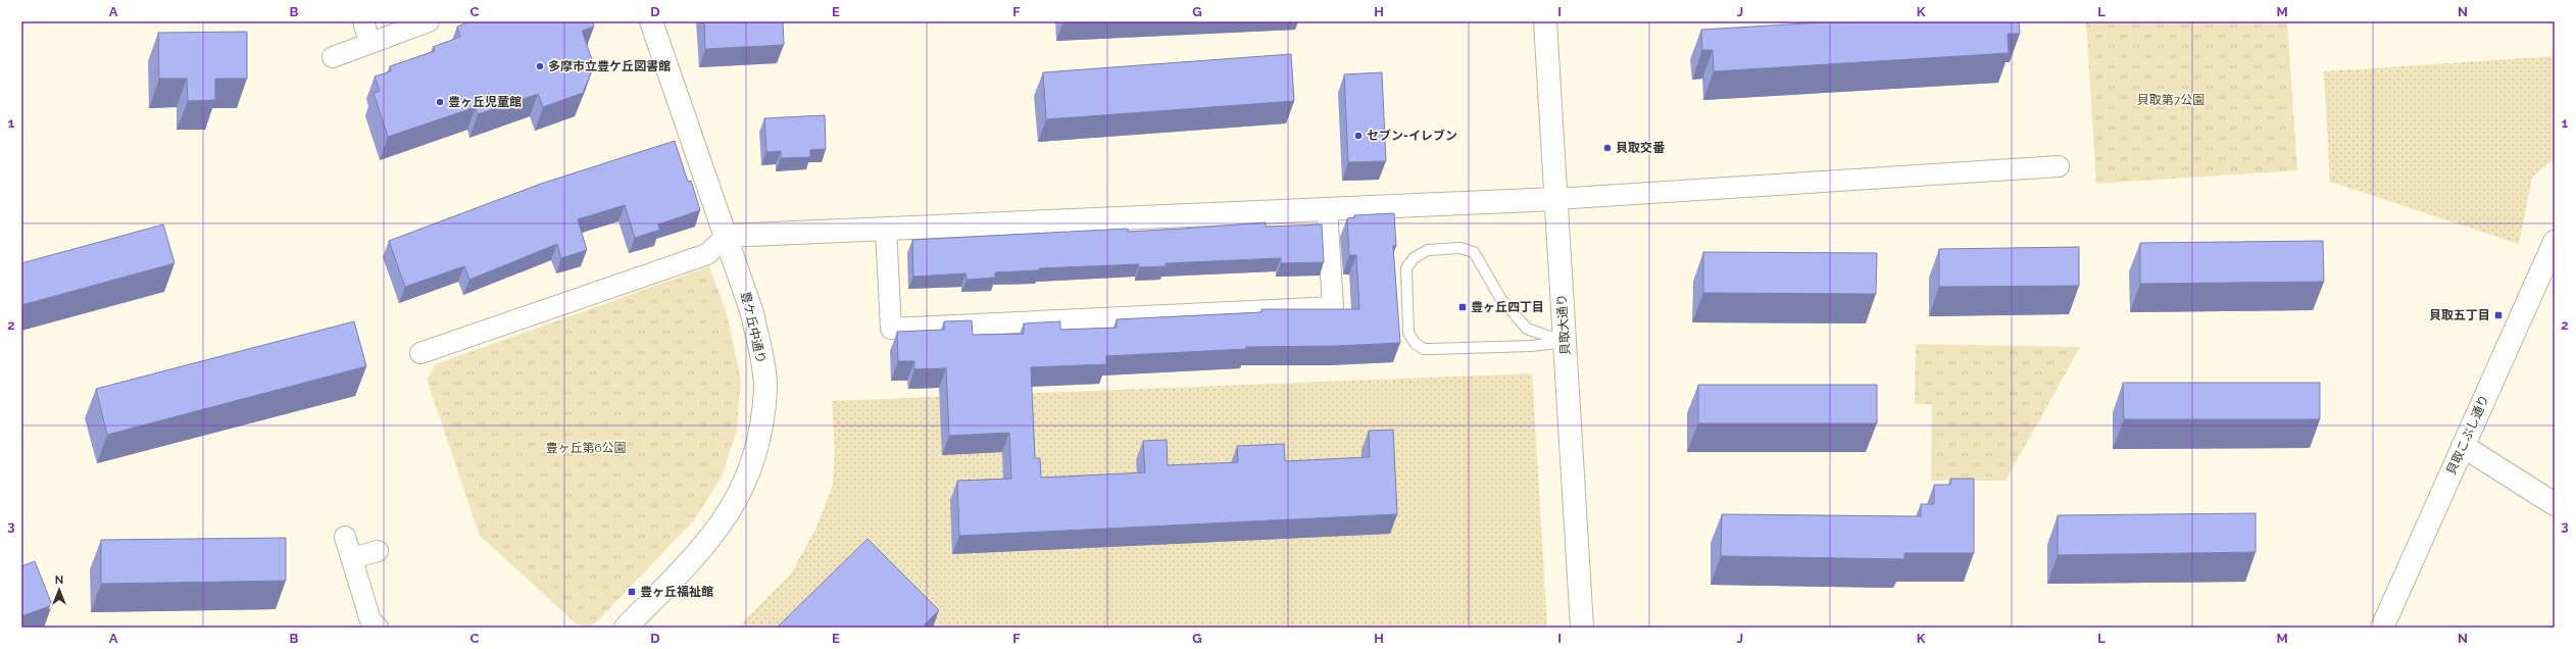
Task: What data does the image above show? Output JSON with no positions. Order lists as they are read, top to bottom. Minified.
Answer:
{"streets":{"street":["貝取大通り","豊ケ丘中通り","貝取こぶし通り"]},"parks":["貝取第7公園","豊ヶ丘第6公園"],"places":{"other":["多摩市立豊ケ丘図書館","豊ヶ丘児童館","セブン-イレブン","貝取交番"],"transit":["豊ヶ丘四丁目","貝取五丁目","豊ヶ丘福祉館"]},"north":"top","grid":{"columns":["A","B","C","D","E","F","G","H","I","J","K","L","M","N"],"rows":["1","2","3"]}}
